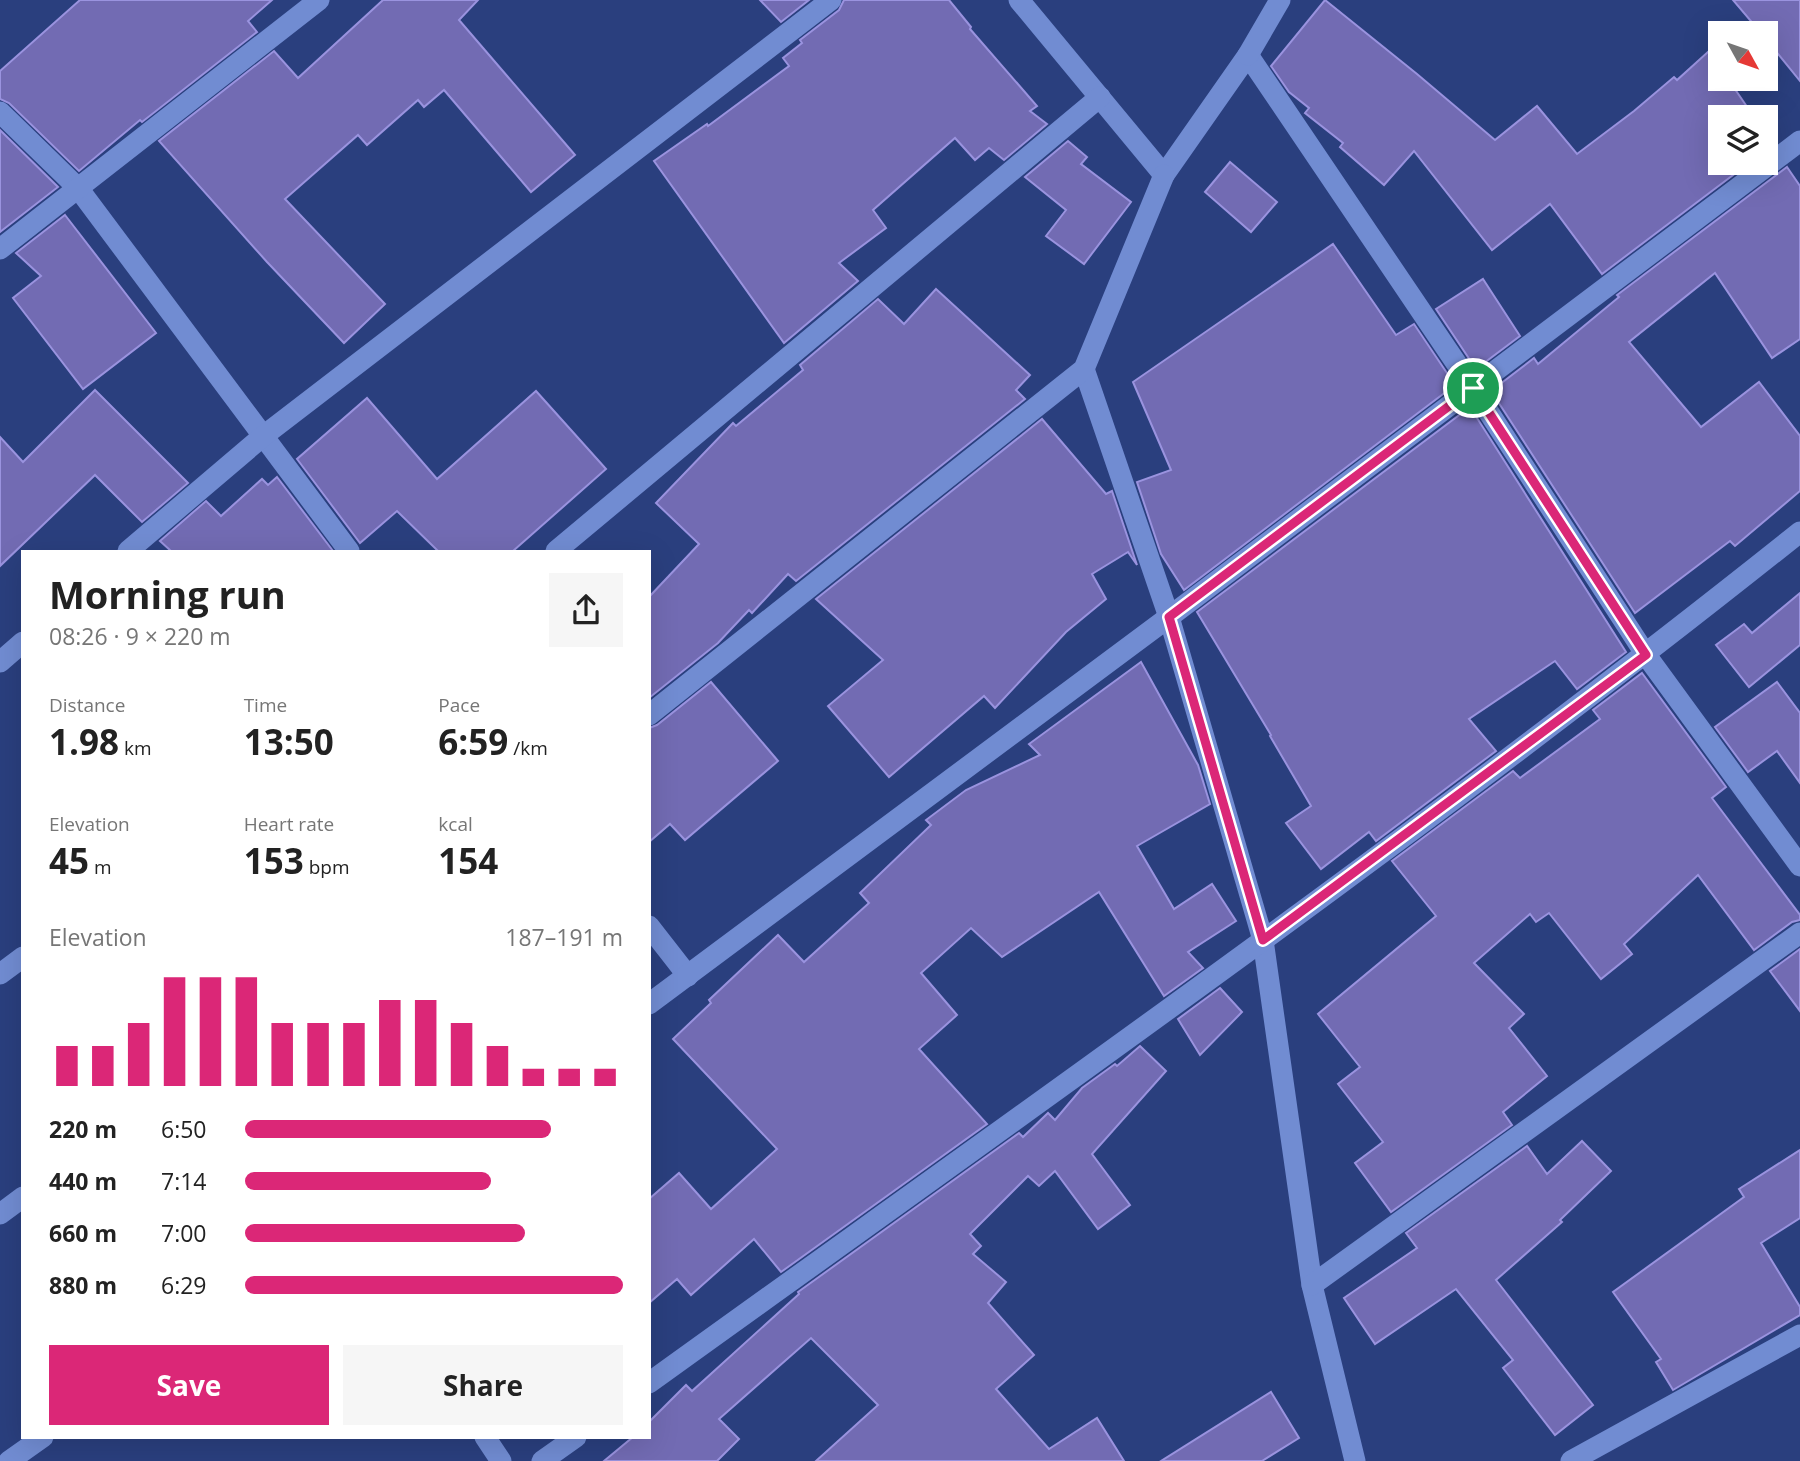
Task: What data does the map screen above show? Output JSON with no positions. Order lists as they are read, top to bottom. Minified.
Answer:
{"north":"bottom right","page":{"heading":["Morning run","08:26 · 9 × 220 m"],"stats":[["Distance","1.98 km"],["Time","13:50"],["Pace","6:59 /km"],["Elevation","45 m"],["Heart rate","153 bpm"],["kcal","154"]],"chart":["Elevation","187–191 m"],"list":[{"name":"220 m","note":"6:50"},{"name":"440 m","note":"7:14"},{"name":"660 m","note":"7:00"},{"name":"880 m","note":"6:29"}],"buttons":["Save","Share"]}}
